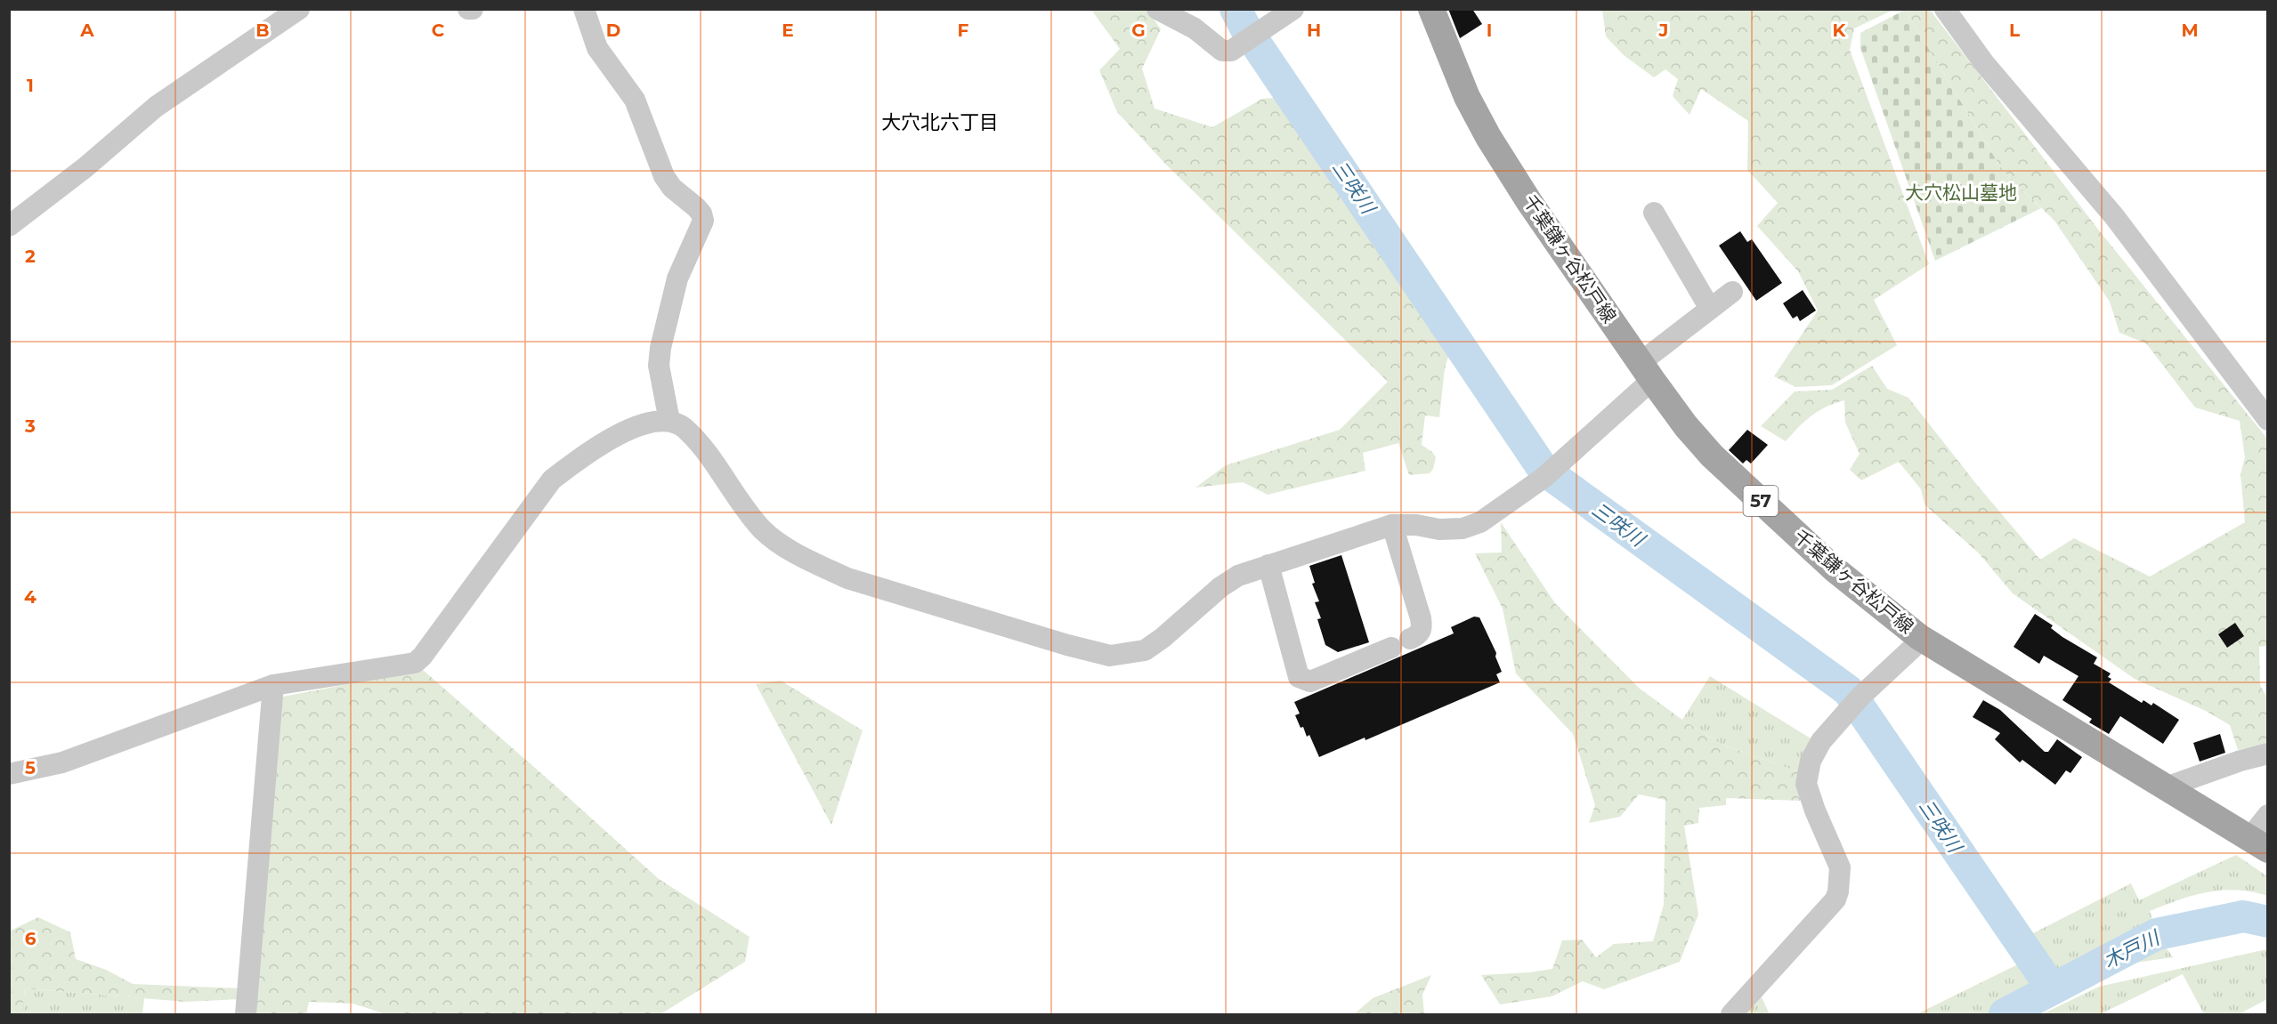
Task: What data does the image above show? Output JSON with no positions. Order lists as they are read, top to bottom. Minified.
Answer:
{"streets":{"main road":["千葉鎌ヶ谷松戸線","57"]},"districts":["大穴北六丁目"],"water":["三咲川","木戸川"],"parks":["大穴松山墓地"],"grid":{"columns":["A","B","C","D","E","F","G","H","I","J","K","L","M"],"rows":["1","2","3","4","5","6"]}}
